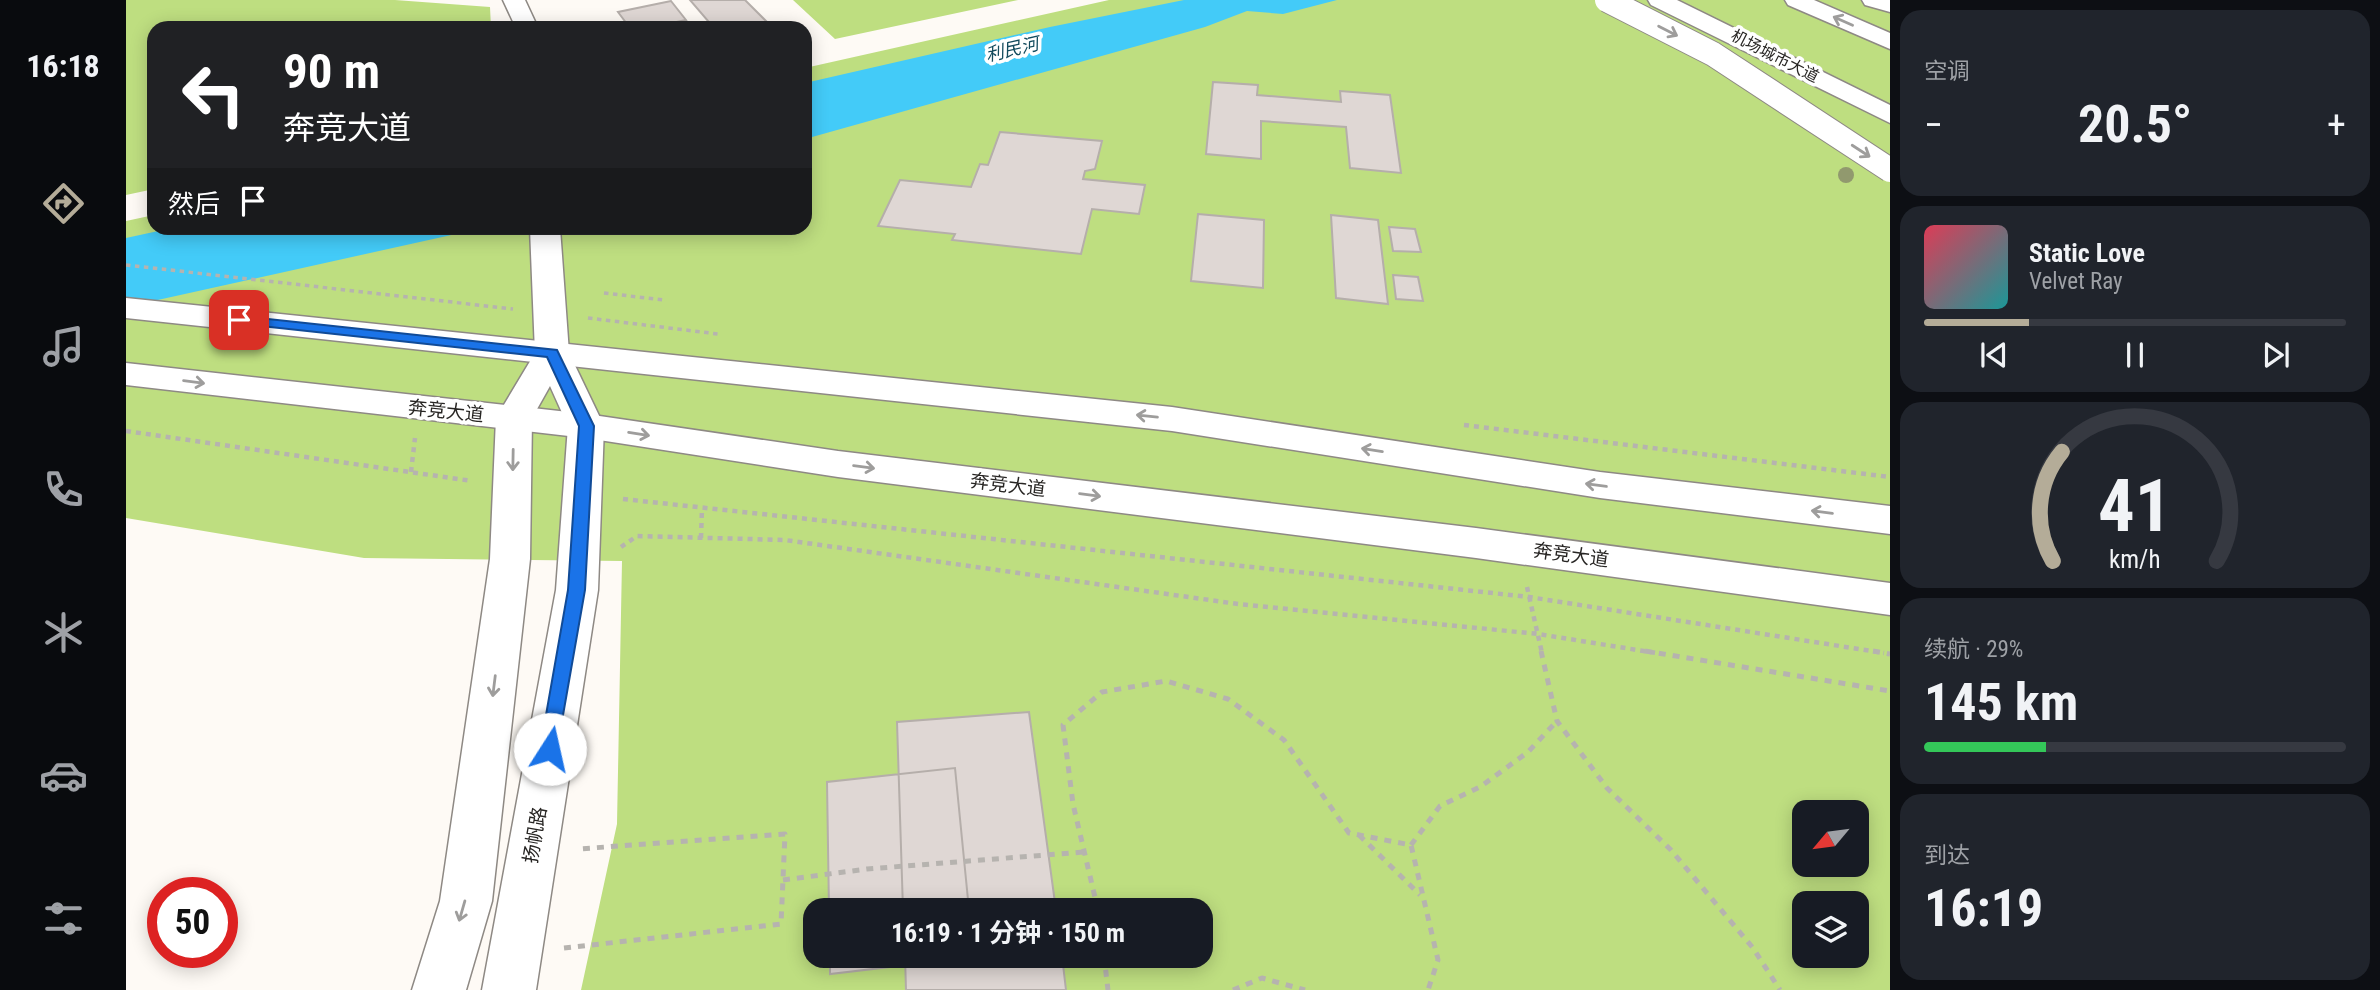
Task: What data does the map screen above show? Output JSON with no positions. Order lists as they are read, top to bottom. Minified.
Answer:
{"streets":{"main road":["机场城市大道","奔竞大道","扬帆路"]},"crossings":[["奔竞大道","扬帆路"]],"water":["利民河"],"north":"bottom left","page":{"tabs":"16:18","tile":["空调",["续航 · 29%","145 km"],["到达","16:19"]],"turn":["90 m","奔竞大道"],"heat":["−","20.5°","+"],"then":"然后","song":["Static Love","Velvet Ray"],"limit":"50","trip":"16:19 · 1 分钟 · 150 m","gauge":["41","km/h"]}}
